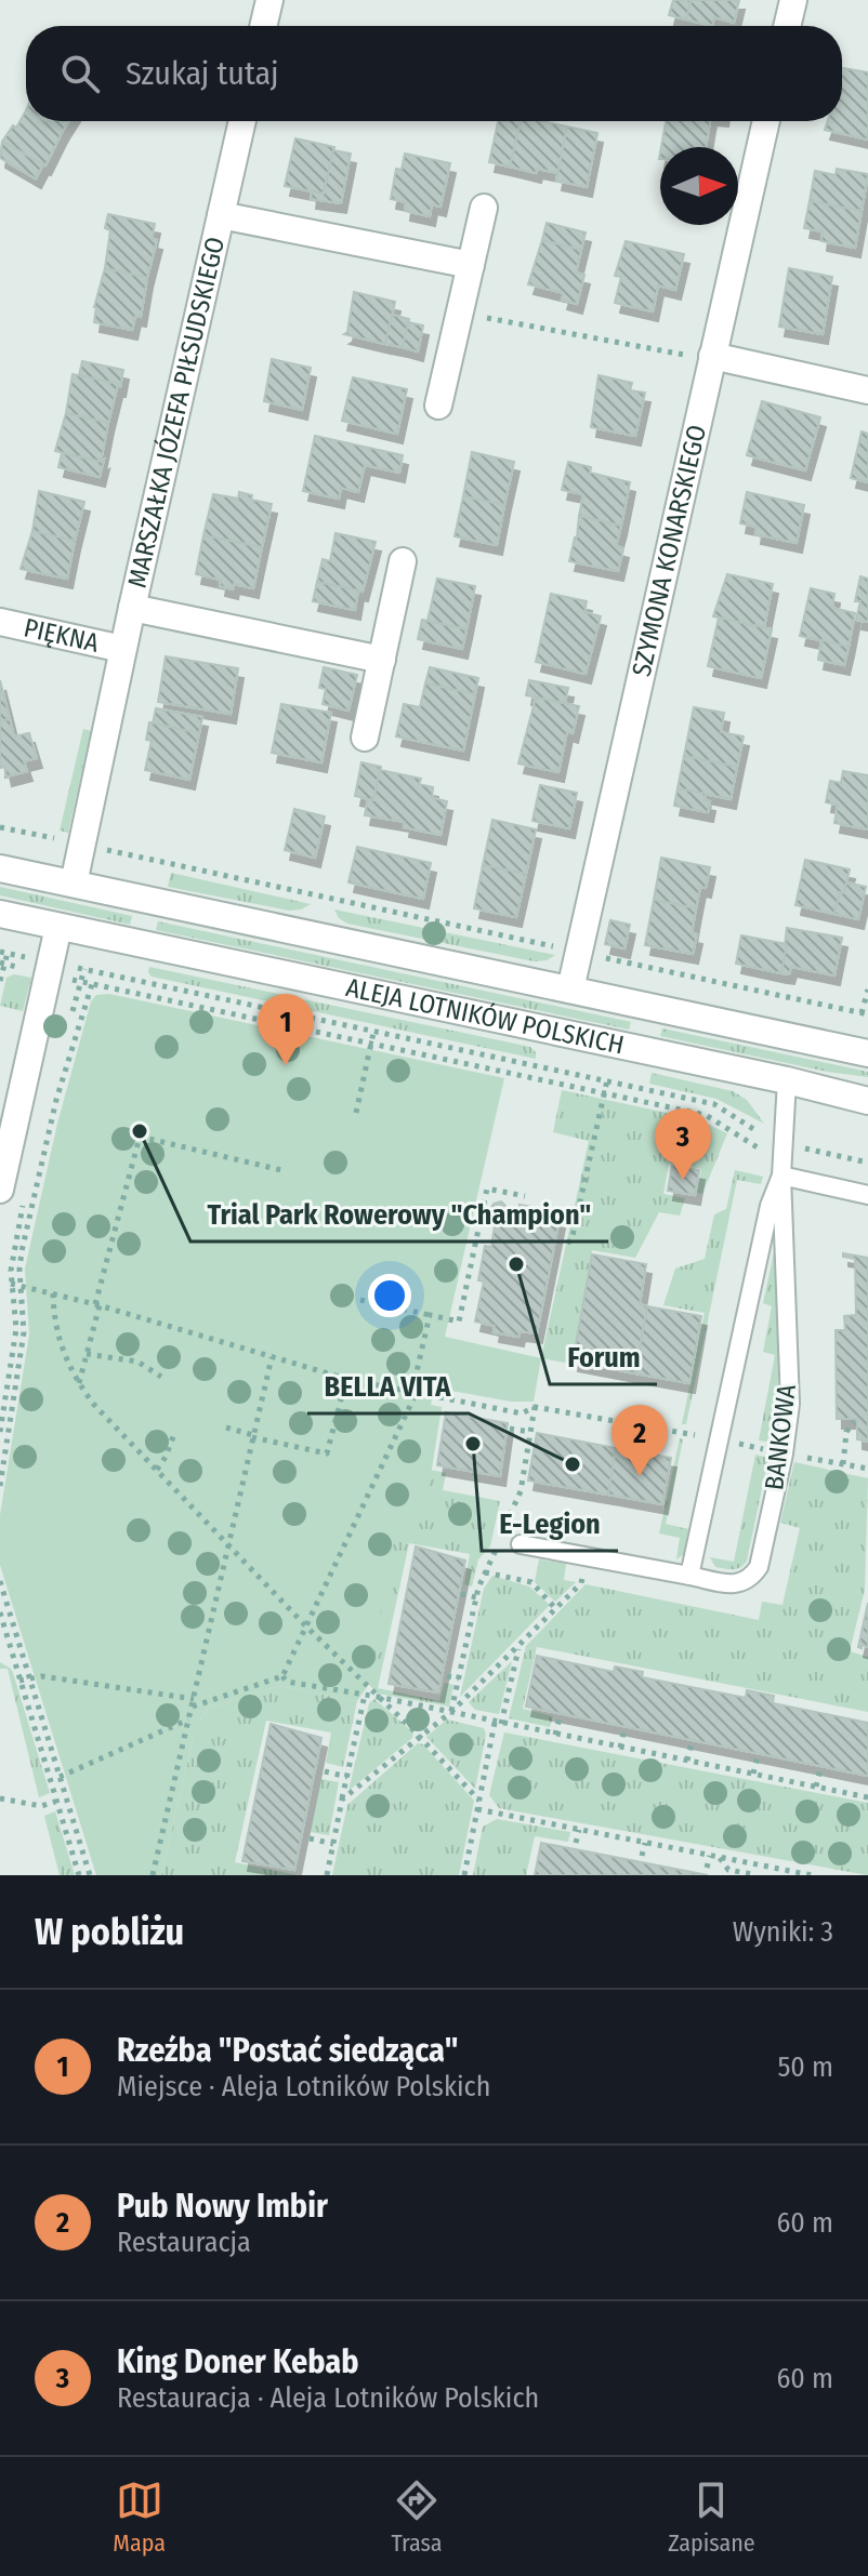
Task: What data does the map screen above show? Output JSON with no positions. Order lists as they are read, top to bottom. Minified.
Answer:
{"streets":{"street":["MARSZAŁKA JÓZEFA PIŁSUDSKIEGO","SZYMONA KONARSKIEGO","PIĘKNA","ALEJA LOTNIKÓW POLSKICH"],"lane":["BANKOWA"]},"crossings":[["MARSZAŁKA JÓZEFA PIŁSUDSKIEGO","PIĘKNA"],["MARSZAŁKA JÓZEFA PIŁSUDSKIEGO","ALEJA LOTNIKÓW POLSKICH"],["SZYMONA KONARSKIEGO","ALEJA LOTNIKÓW POLSKICH"],["ALEJA LOTNIKÓW POLSKICH","BANKOWA"]],"places":["Trial Park Rowerowy \"Champion\"","Forum","E-Legion","BELLA VITA"],"north":"right","page":{"search":"Szukaj tutaj","pins":["1","3","2"],"heading":["W pobliżu","Wyniki: 3"],"list":[{"mark":"1","name":"Rzeźba \"Postać siedząca\"","note":"Miejsce · Aleja Lotników Polskich","value":"50 m"},{"mark":"2","name":"Pub Nowy Imbir","note":"Restauracja","value":"60 m"},{"mark":"3","name":"King Doner Kebab","note":"Restauracja · Aleja Lotników Polskich","value":"60 m"}],"nav":["Mapa","Trasa","Zapisane"]}}
